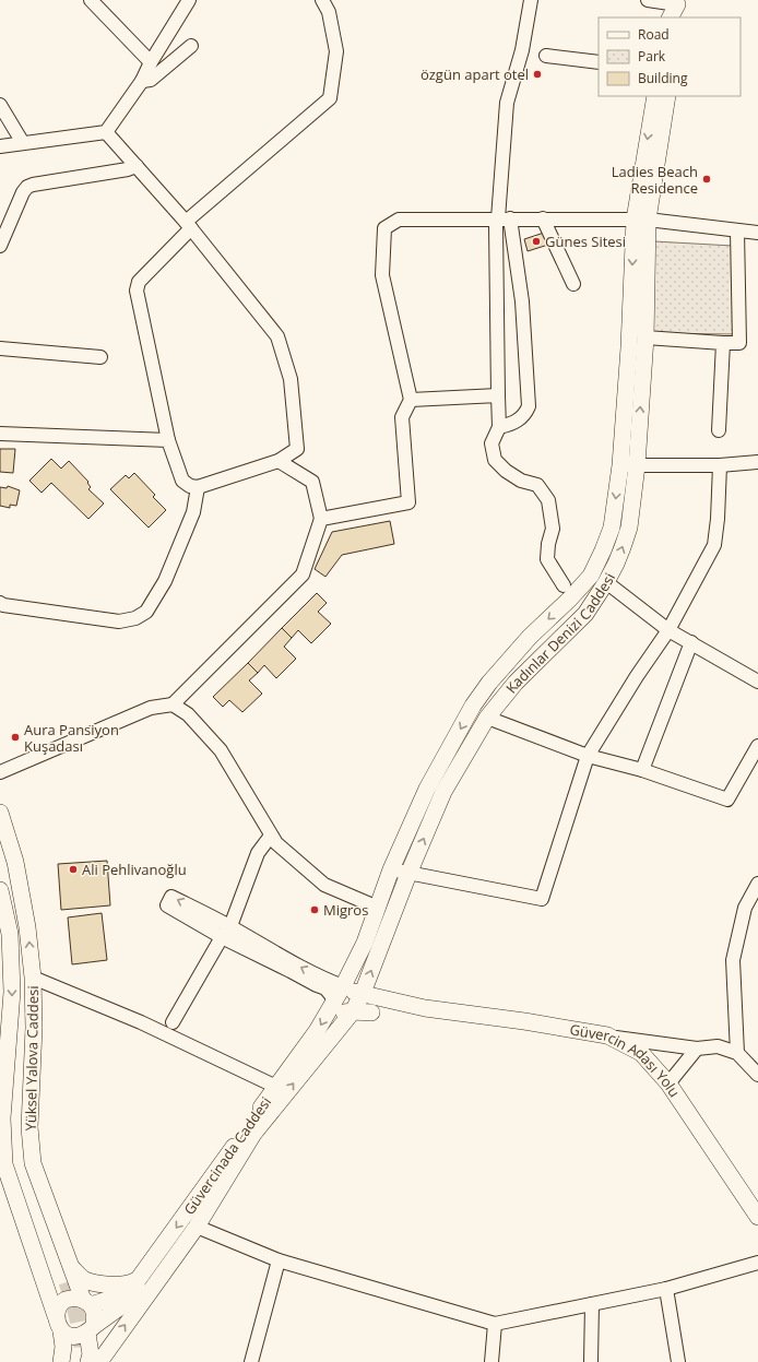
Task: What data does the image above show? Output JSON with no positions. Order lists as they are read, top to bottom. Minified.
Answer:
{"streets":{"main road":["Kadınlar Denizi Caddesi","Yüksel Yalova Caddesi","Güvercin Adası Yolu","Güvercinada Caddesi"]},"crossings":[["Kadınlar Denizi Caddesi","Güvercin Adası Yolu"],["Kadınlar Denizi Caddesi","Güvercinada Caddesi"],["Yüksel Yalova Caddesi","Güvercinada Caddesi"],["Güvercin Adası Yolu","Güvercinada Caddesi"]],"places":["özgün apart otel","Ladies Beach Residence","Günes Sitesi","Aura Pansiyon Kuşadası","Ali Pehlivanoğlu","Migros"],"legend":["Road","Park","Building"]}
